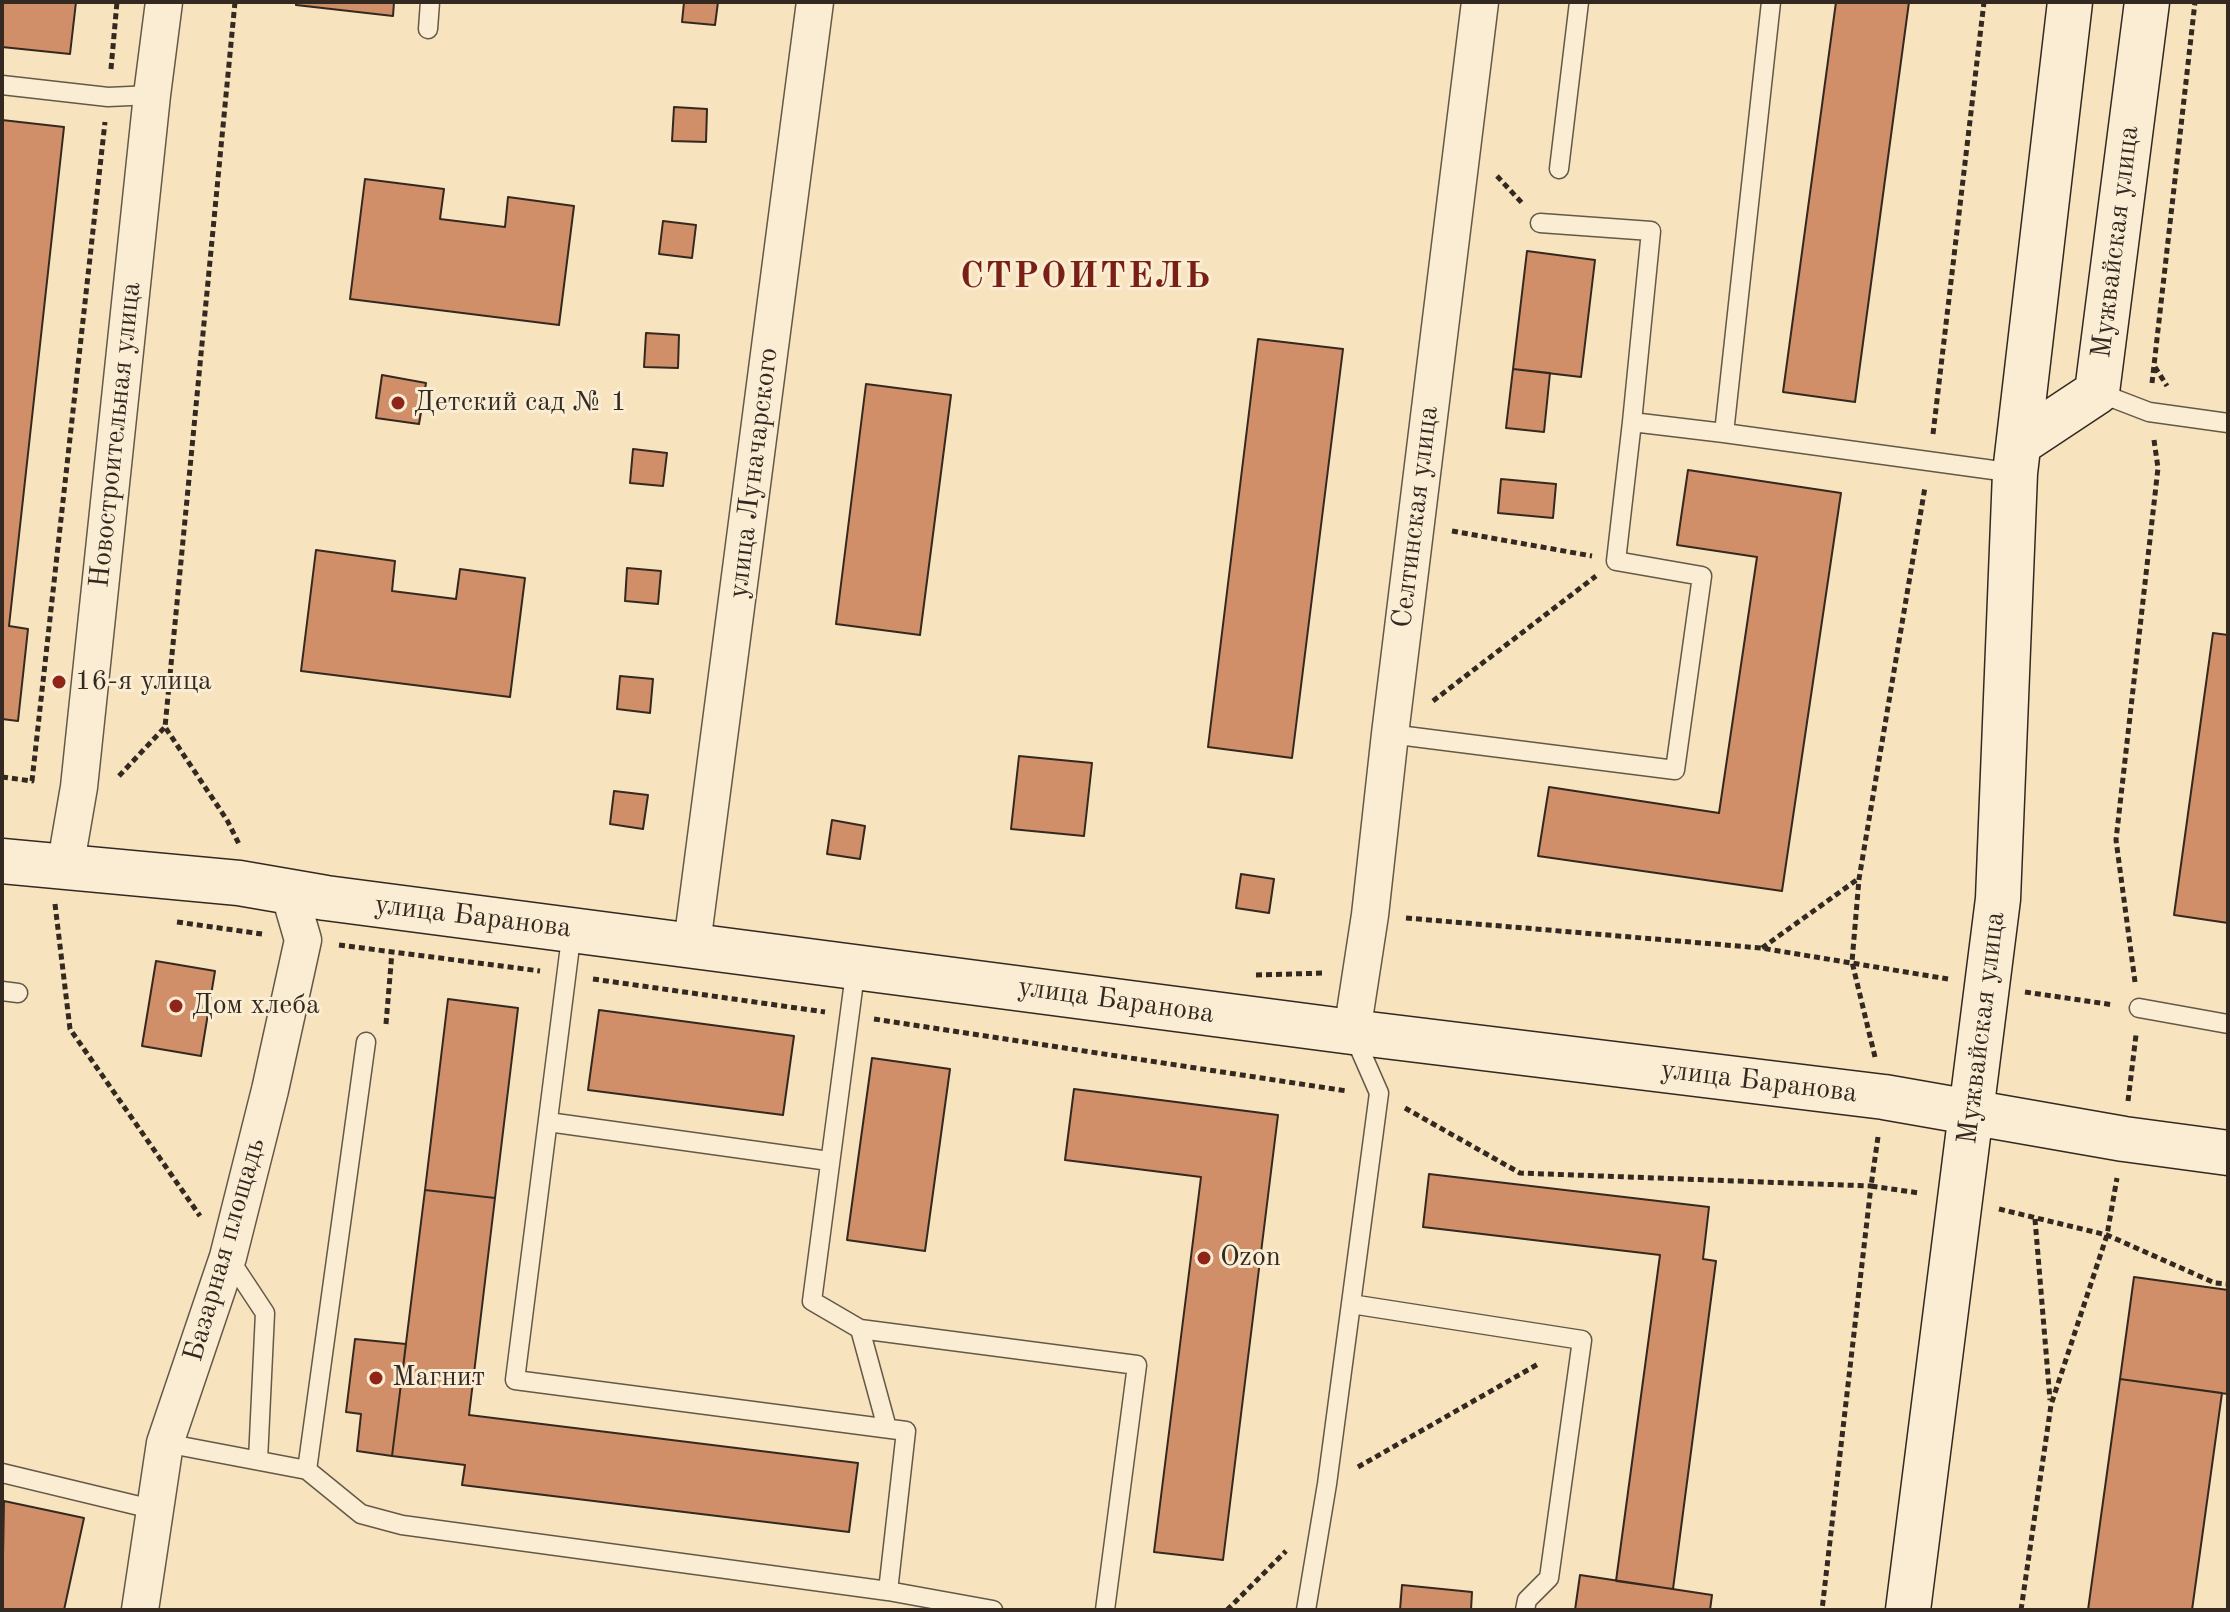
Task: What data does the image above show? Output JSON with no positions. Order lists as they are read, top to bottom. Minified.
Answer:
{"streets":{"street":["Мужвайская улица","Новостроительная улица","улица Луначарского","Селтинская улица","улица Баранова","Базарная площадь"]},"crossings":[["Мужвайская улица","улица Баранова"],["Новостроительная улица","улица Баранова"],["улица Луначарского","улица Баранова"],["Селтинская улица","улица Баранова"],["улица Баранова","Базарная площадь"]],"districts":["СТРОИТЕЛЬ"],"places":["Детский сад № 1","16-я улица","Дом хлеба","Ozon","Магнит"]}
